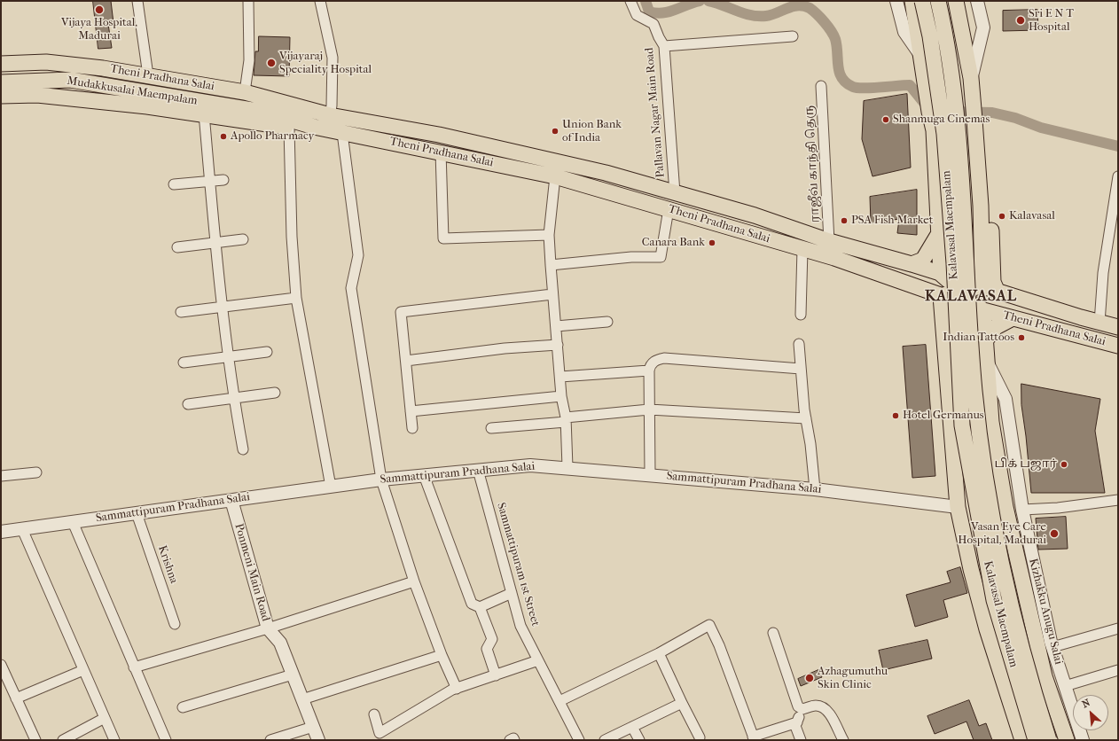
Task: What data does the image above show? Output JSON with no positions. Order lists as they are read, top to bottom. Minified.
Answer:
{"streets":{"main road":["Theni Pradhana Salai","Mudakkusalai Maempalam","Kalavasal Maempalam"],"street":["Pallavan Nagar Main Road","ராஜீவ் காந்தி தெரு","Sammattipuram Pradhana Salai","Krishna","Sammattipuram 1st Street","Ponmeni Main Road","Kizhakku Anugu Salai"]},"crossings":[["Theni Pradhana Salai","Mudakkusalai Maempalam"],["Theni Pradhana Salai","Pallavan Nagar Main Road"],["Theni Pradhana Salai","ராஜீவ் காந்தி தெரு"],["Sammattipuram Pradhana Salai","Krishna"],["Sammattipuram Pradhana Salai","Sammattipuram 1st Street"],["Sammattipuram Pradhana Salai","Ponmeni Main Road"]],"districts":["KALAVASAL"],"places":["Vijaya Hospital, Madurai","Sri E N T Hospital","Vijayaraj Speciality Hospital","Shanmuga Cinemas","Union Bank of India","Apollo Pharmacy","Kalavasal","PSA Fish Market","Canara Bank","Indian Tattoos","Hotel Germanus","பிக் பஜார்","Vasan Eye Care Hospital, Madurai","Azhagumuthu Skin Clinic"],"north":"top left"}
